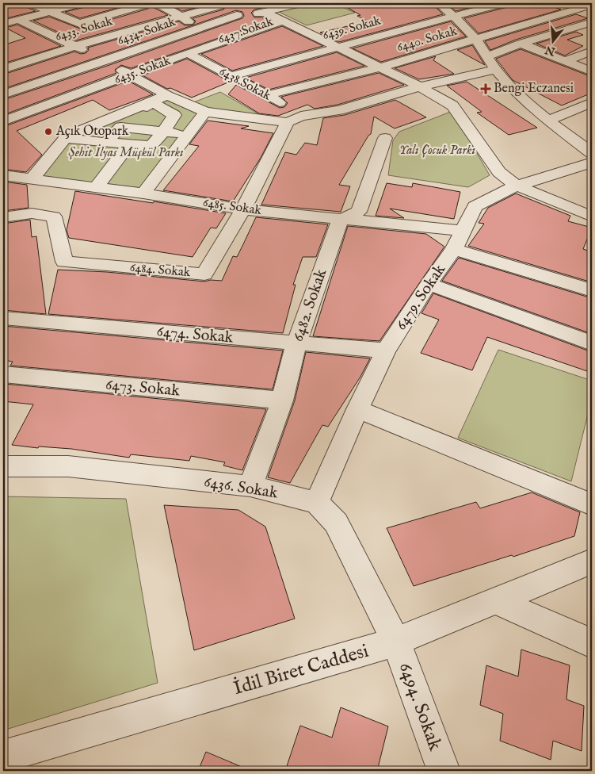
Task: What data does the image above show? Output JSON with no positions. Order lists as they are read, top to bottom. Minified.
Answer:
{"streets":{"street":["6439. Sokak","6433. Sokak","6437.Sokak","6434. Sokak","6440. Sokak","6435. Sokak","6438.Sokak","6485. Sokak","6484. Sokak","6479. Sokak","6482. Sokak","6474. Sokak","6473. Sokak","6436. Sokak","İdil Biret Caddesi","6494. Sokak"]},"crossings":[["6439. Sokak","6438.Sokak"],["6437.Sokak","6438.Sokak"],["6440. Sokak","6438.Sokak"],["6435. Sokak","6438.Sokak"],["6438.Sokak","6484. Sokak"],["6485. Sokak","6484. Sokak"],["6485. Sokak","6479. Sokak"],["6485. Sokak","6482. Sokak"],["6479. Sokak","6474. Sokak"],["6479. Sokak","6436. Sokak"],["6482. Sokak","6474. Sokak"],["6482. Sokak","6473. Sokak"],["6482. Sokak","6436. Sokak"],["İdil Biret Caddesi","6494. Sokak"]],"parks":["Yalı Çocuk Parkı","Şehit İlyas Müşkül Parkı"],"places":{"health":["Bengi Eczanesi"],"other":["Açık Otopark"]},"north":"bottom"}
